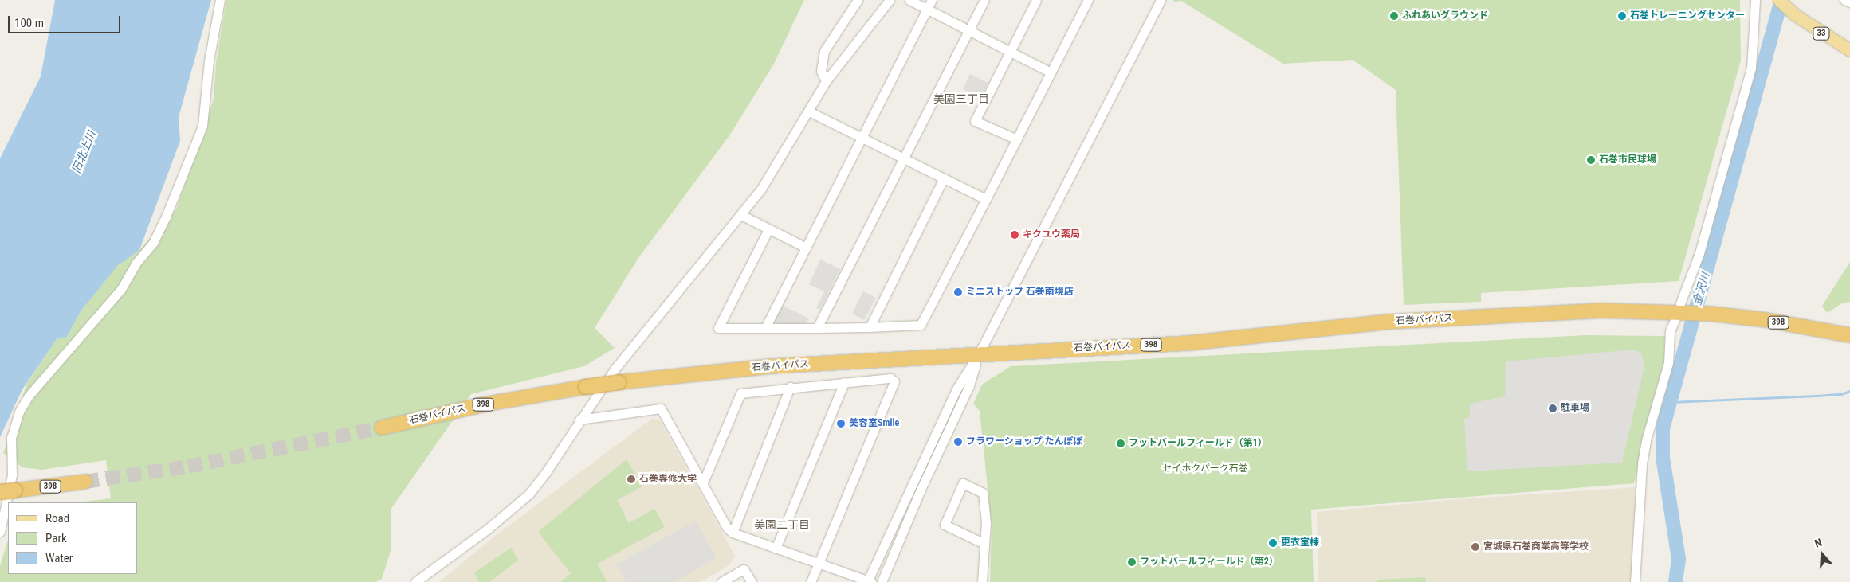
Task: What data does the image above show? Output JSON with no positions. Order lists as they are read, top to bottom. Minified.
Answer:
{"streets":{"highway":["石巻バイパス","398"],"main road":["33"]},"districts":["美園三丁目","美園二丁目"],"water":["旧北上川","金沢川"],"parks":["セイホクパーク石巻"],"places":["ふれあいグラウンド","石巻トレーニングセンター","石巻市民球場","キクユウ薬局","ミニストップ 石巻南境店","駐車場","美容室Smile","フラワーショップ たんぽぽ","フットバールフィールド（第1）","石巻専修大学","更衣室棟","宮城県石巻商業高等学校","フットバールフィールド（第2）"],"legend":["Road","Park","Water"],"scale_bar":"100 m","north":"top"}
